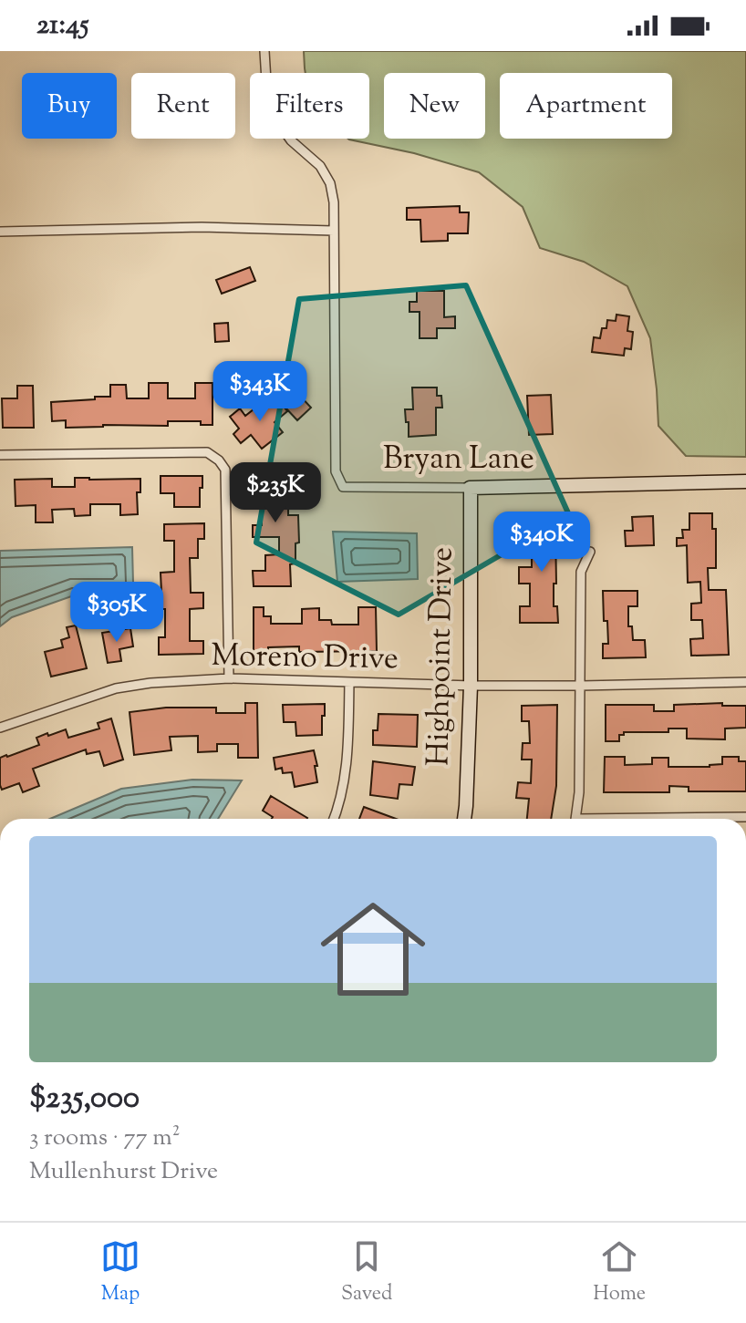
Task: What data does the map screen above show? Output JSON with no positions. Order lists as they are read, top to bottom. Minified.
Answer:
{"streets":{"street":["Bryan Lane","Highpoint Drive","Moreno Drive"]},"crossings":[["Bryan Lane","Highpoint Drive"],["Highpoint Drive","Moreno Drive"]],"page":{"status":"21:45","chip":["Buy","Rent","Filters","New","Apartment"],"price":["$343K","$235K","$340K","$305K"],"list":[{"name":"$235,000","note":"3 rooms · 77 m² · Mullenhurst Drive"}],"tabs":["Map","Saved","Home"]}}
